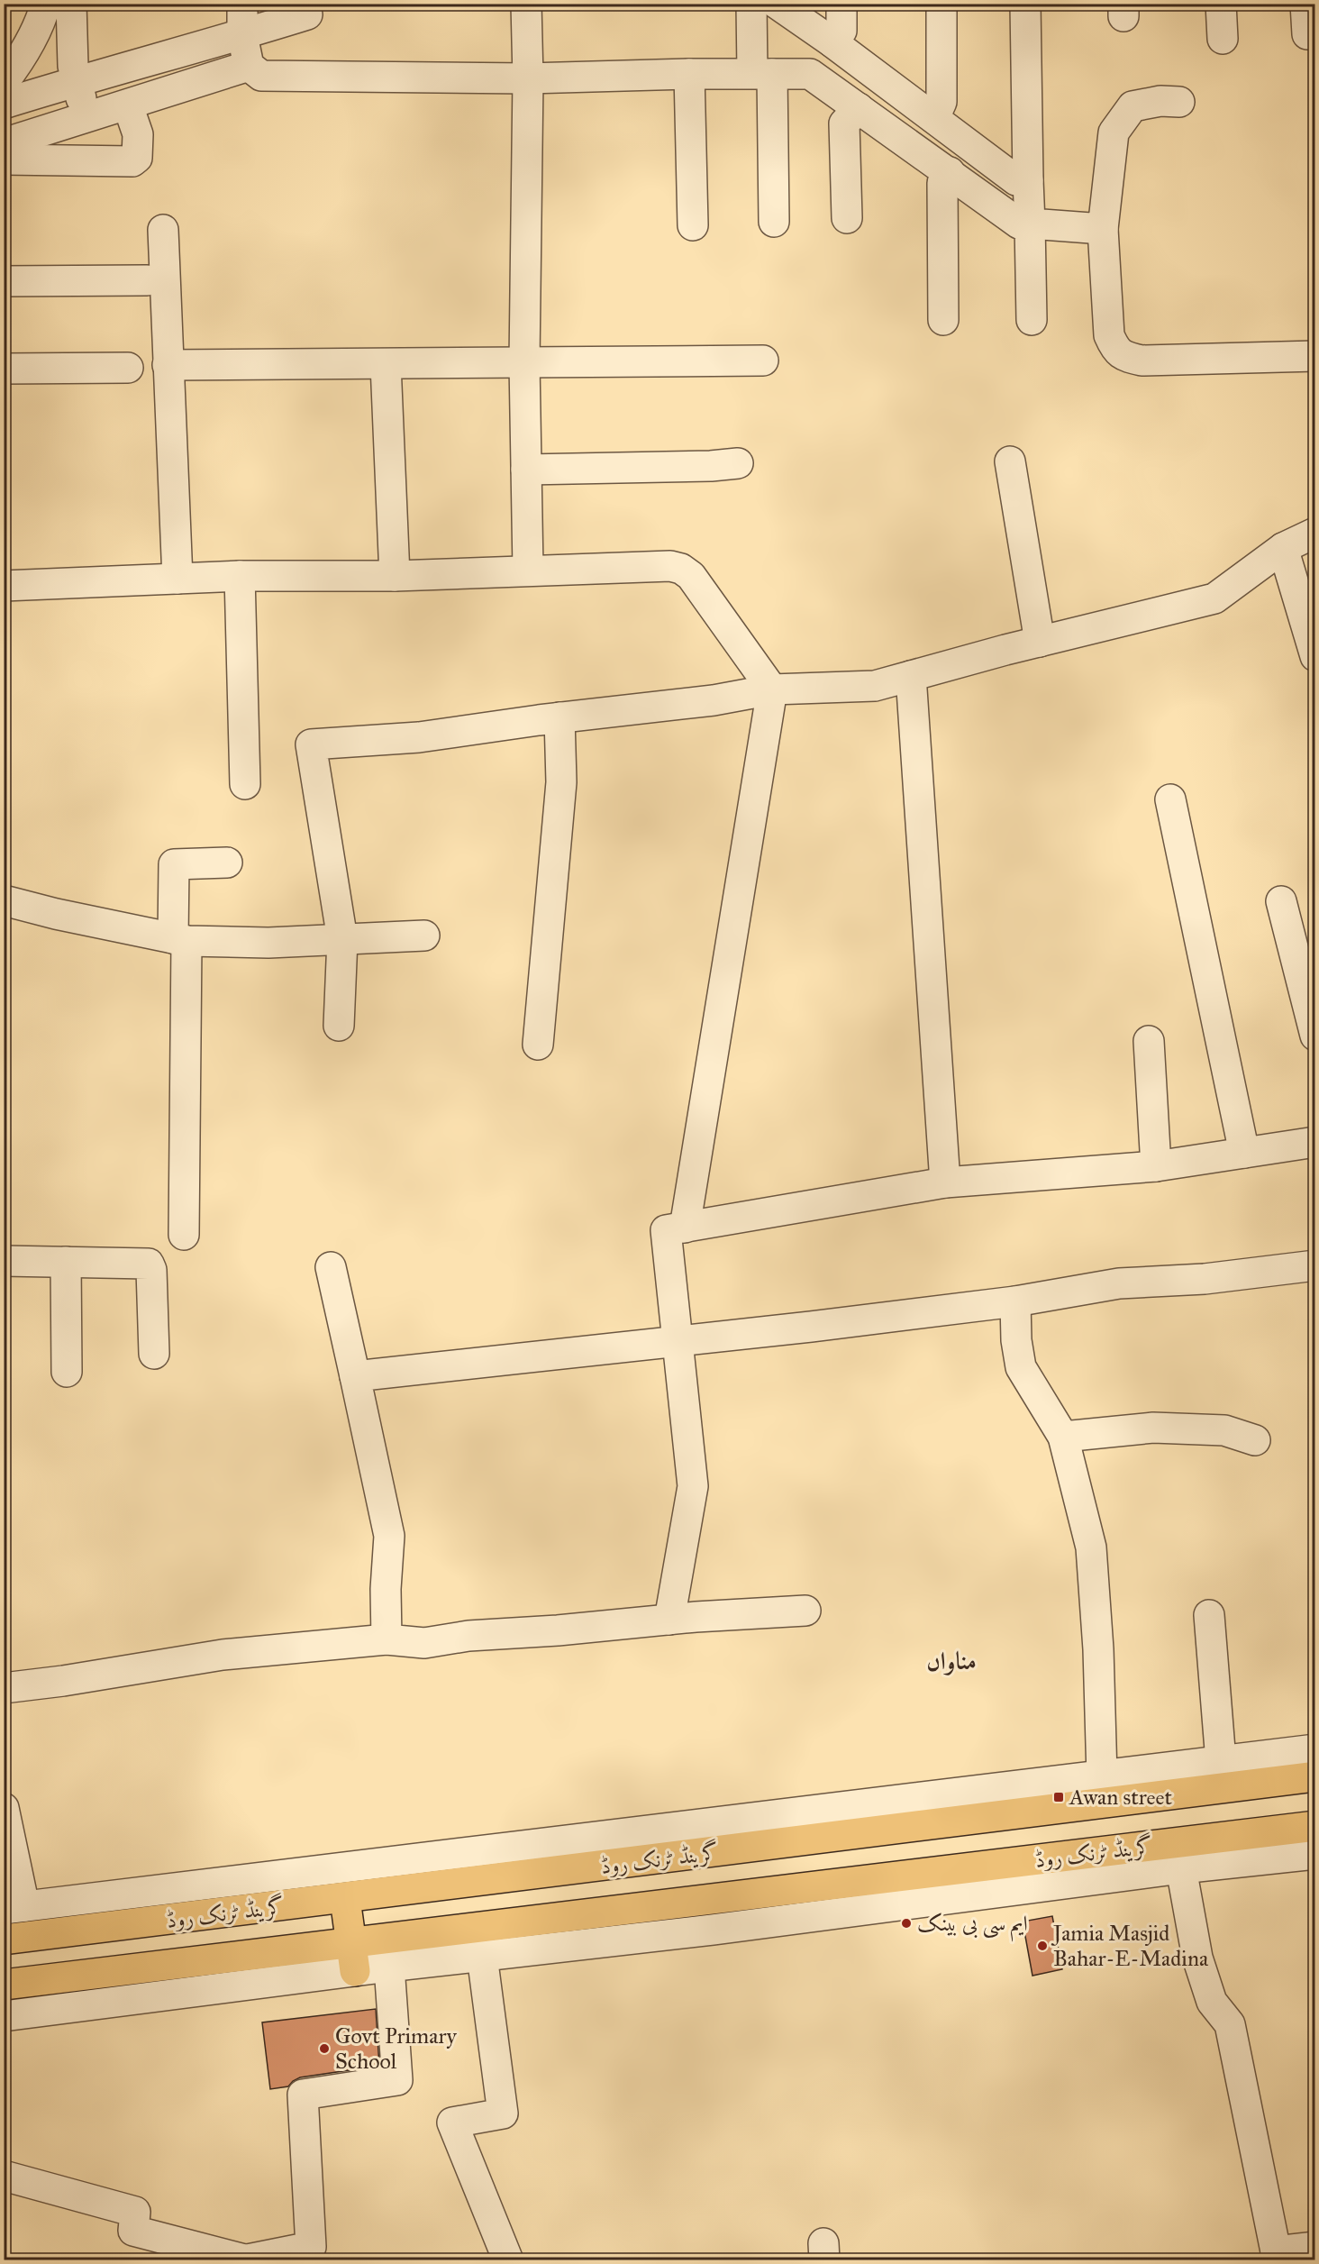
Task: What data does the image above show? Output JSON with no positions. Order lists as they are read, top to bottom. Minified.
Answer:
{"streets":{"highway":["گرینڈ ٹرنک روڈ"]},"districts":["مناواں"],"places":{"transit":["Awan street"],"other":["ایم سی بی بینک","Jamia Masjid Bahar-E-Madina","Govt Primary School"]}}
